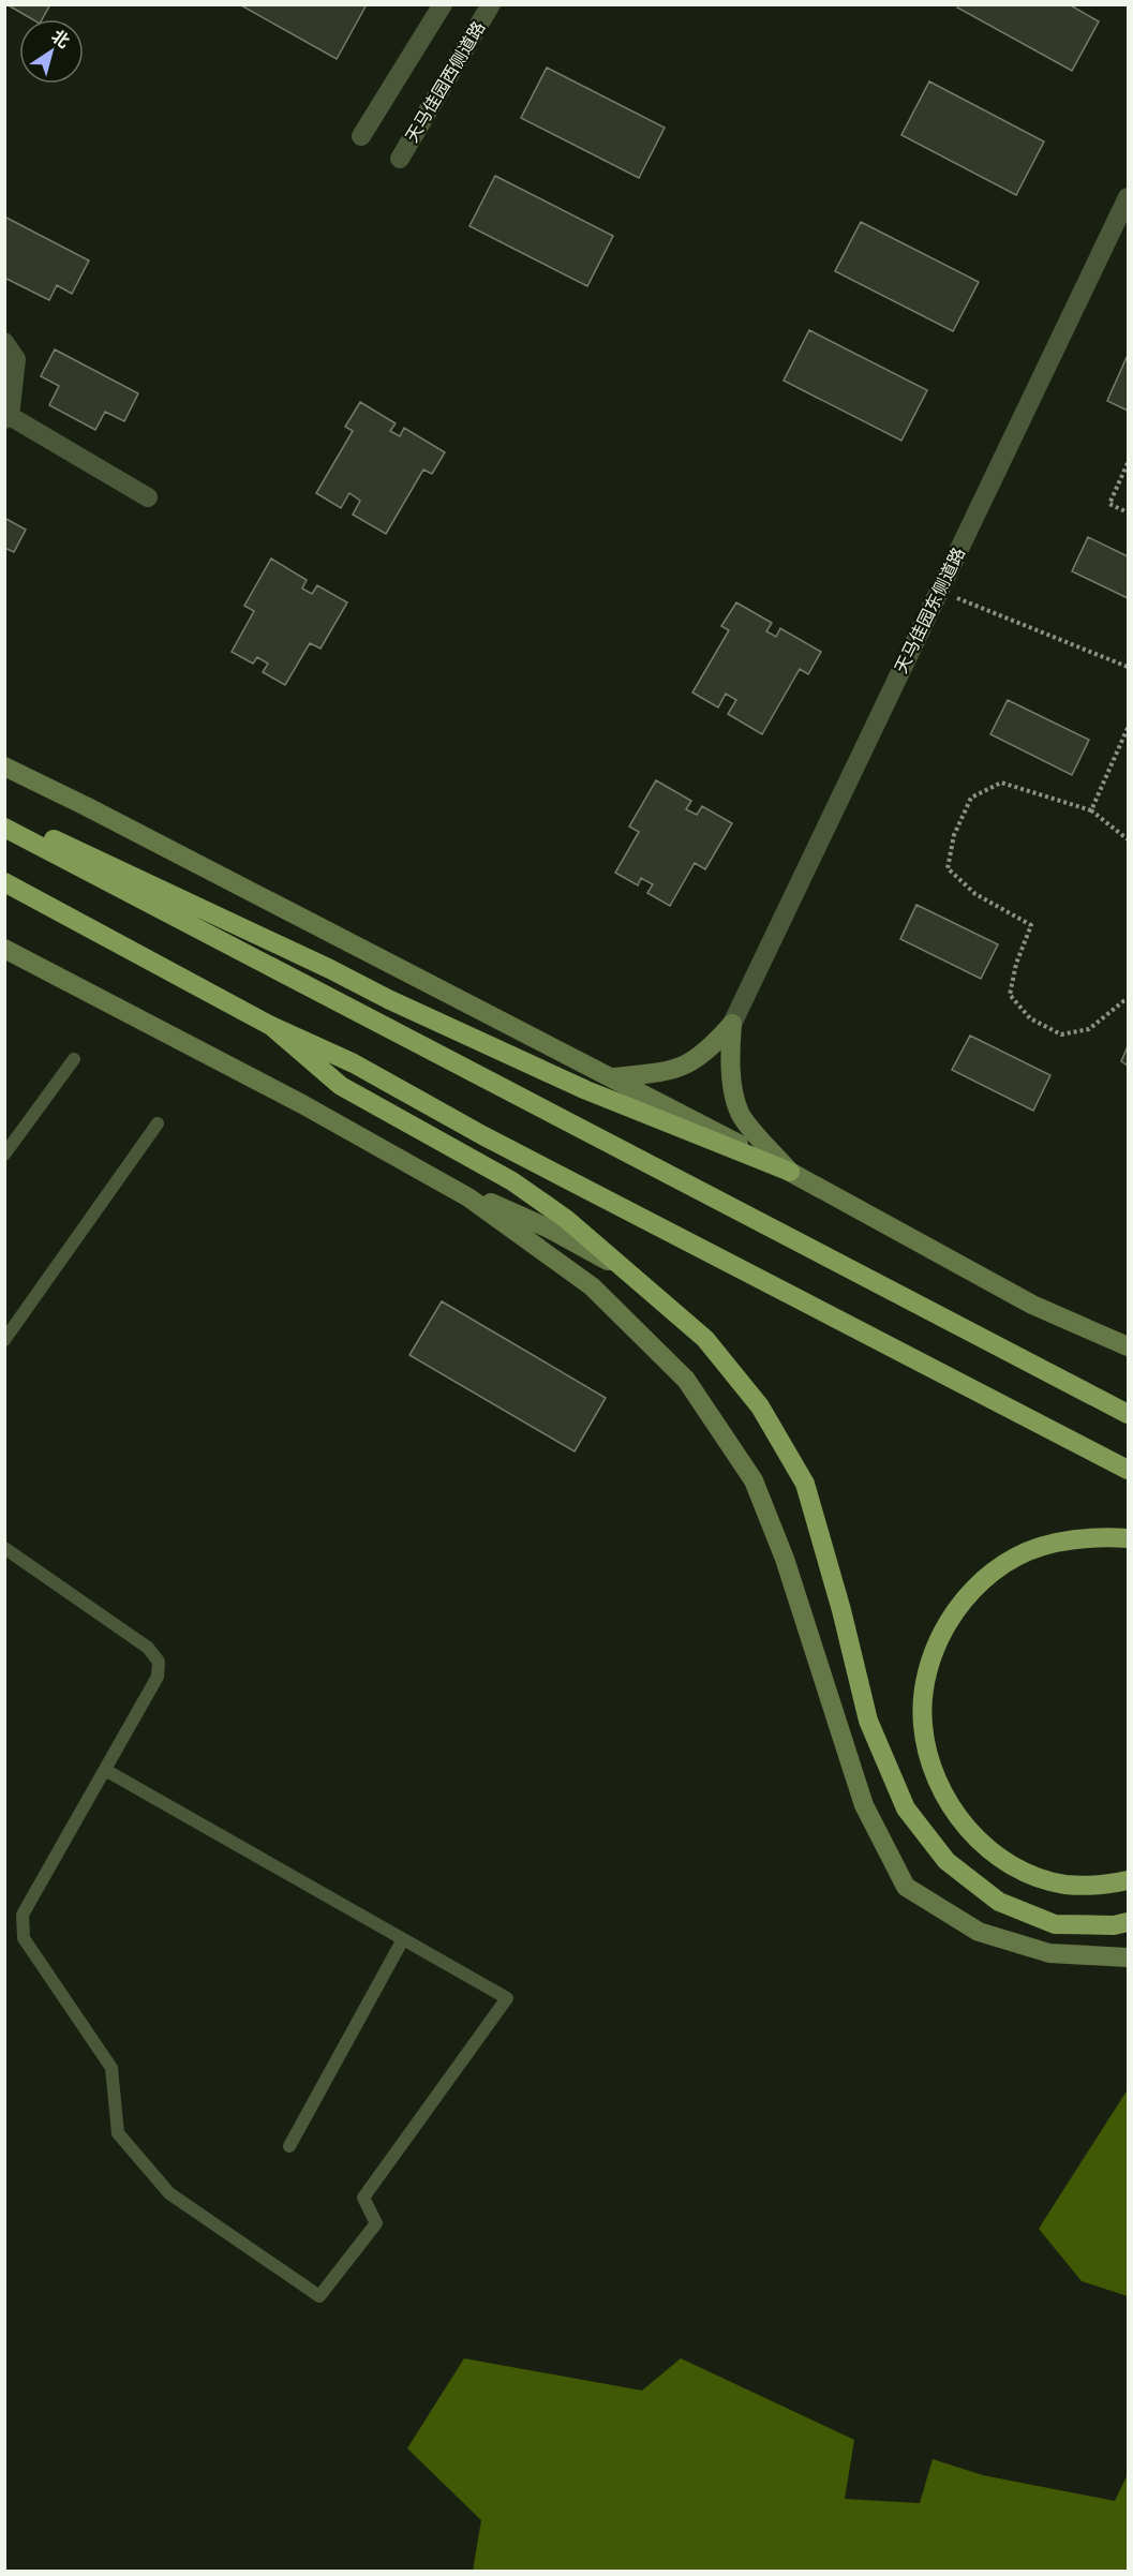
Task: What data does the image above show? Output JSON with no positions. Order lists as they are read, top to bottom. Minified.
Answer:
{"streets":{"street":["天马佳园西侧道路","天马佳园东侧道路"]},"north":"top right"}
